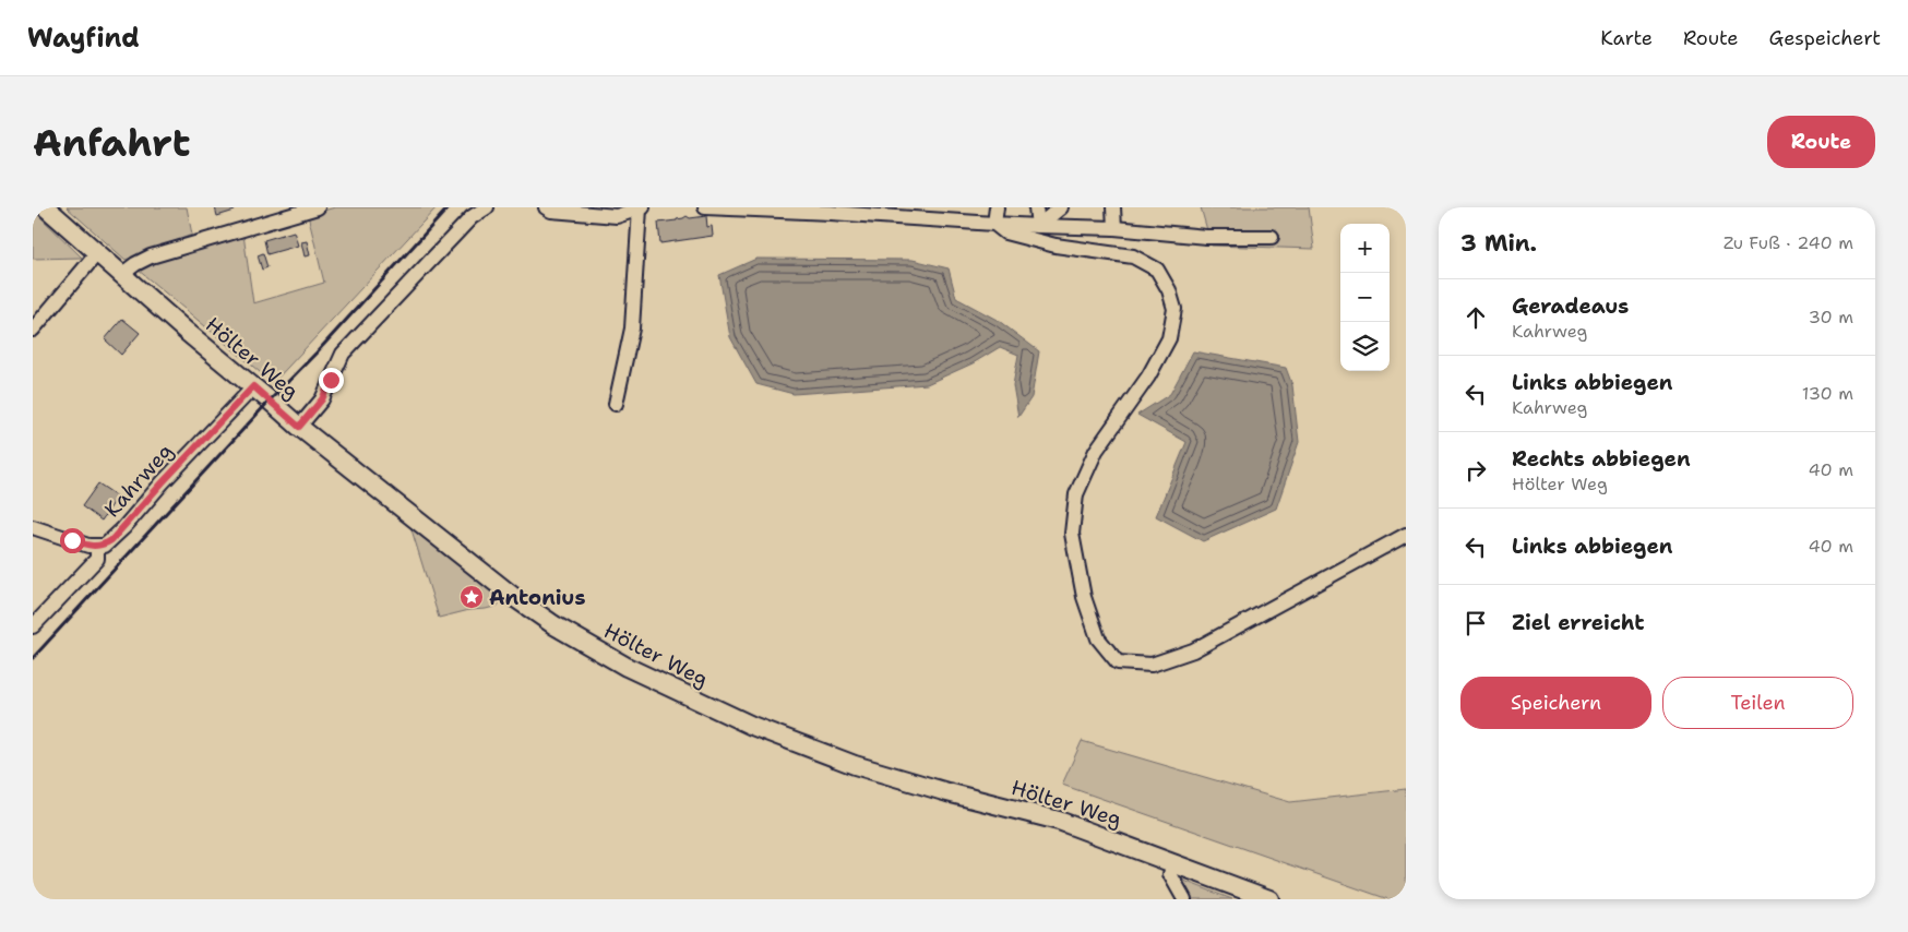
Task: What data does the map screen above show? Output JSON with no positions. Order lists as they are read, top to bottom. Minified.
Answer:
{"streets":{"main road":["Hölter Weg"],"street":["Kahrweg"]},"crossings":[["Hölter Weg","Kahrweg"]],"places":{"place":["Antonius"]},"page":{"header":"Wayfind","nav":["Karte","Route","Gespeichert"],"buttons":["Route",["Speichern","Teilen"]],"title":"Anfahrt","heading":["3 Min.","Zu Fuß · 240 m"],"map_buttons":["+","−"],"list":[["Geradeaus","Kahrweg","30 m"],["Links abbiegen","Kahrweg","130 m"],["Rechts abbiegen","Hölter Weg","40 m"],["Links abbiegen","40 m"],"Ziel erreicht"]}}
